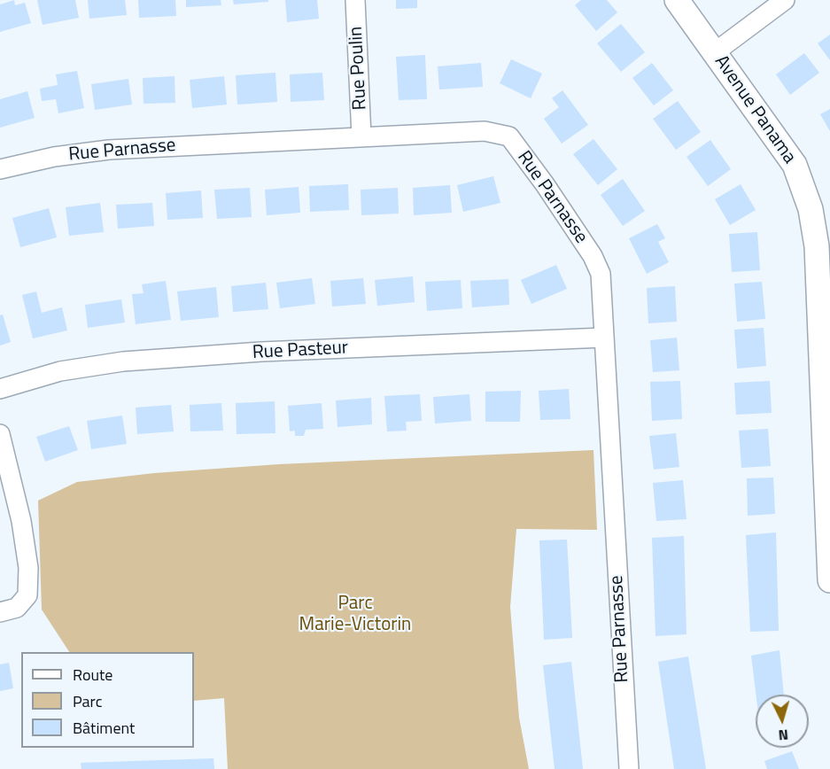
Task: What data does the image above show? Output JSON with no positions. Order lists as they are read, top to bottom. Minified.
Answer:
{"streets":{"street":["Rue Poulin","Avenue Panama","Rue Parnasse","Rue Pasteur"]},"crossings":[["Rue Poulin","Rue Parnasse"],["Rue Parnasse","Rue Pasteur"]],"parks":["Parc Marie-Victorin"],"legend":["Route","Parc","Bâtiment"],"north":"bottom"}
